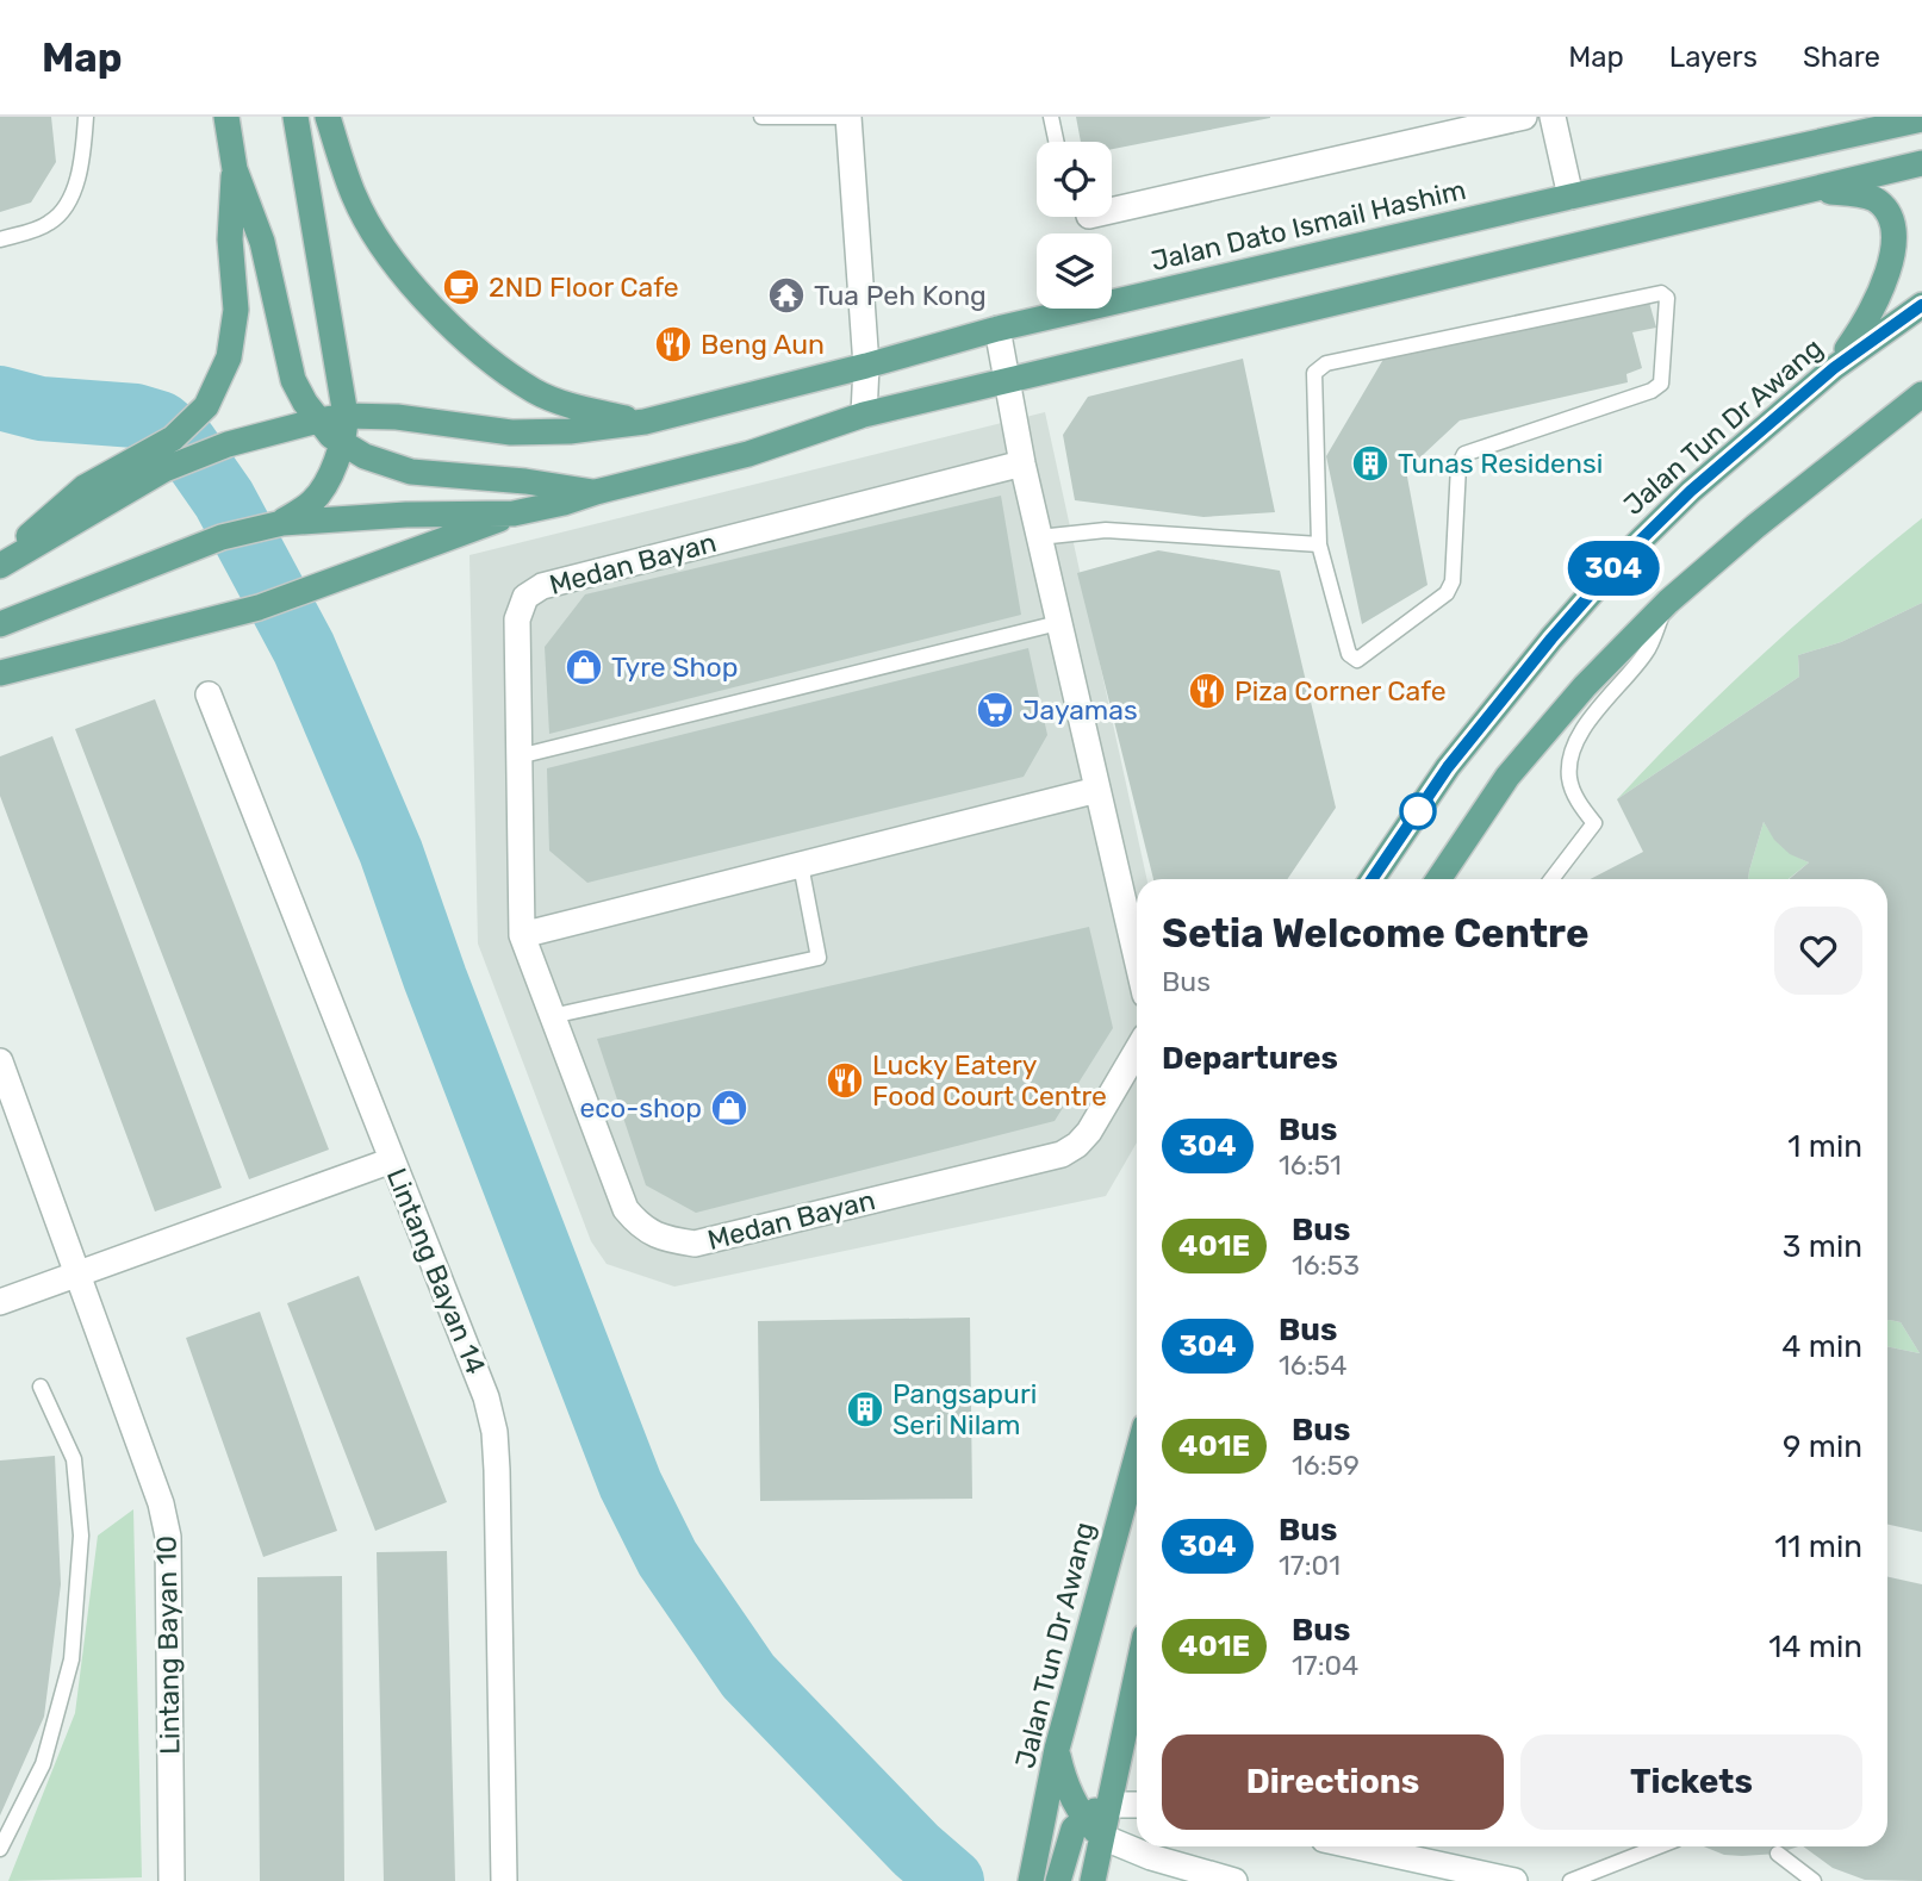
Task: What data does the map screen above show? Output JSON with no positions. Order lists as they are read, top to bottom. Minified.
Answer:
{"streets":{"main road":["Jalan Dato Ismail Hashim","Jalan Tun Dr Awang"],"street":["Medan Bayan","Lintang Bayan 14","Lintang Bayan 10"]},"places":{"cafe":["2ND Floor Cafe"],"temple":["Tua Peh Kong"],"restaurant":["Beng Aun","Piza Corner Cafe","Lucky Eatery Food Court Centre"],"building":["Tunas Residensi","Pangsapuri Seri Nilam"],"shop":["Tyre Shop","eco-shop"],"supermarket":["Jayamas"]},"lines":["bus line 304"],"page":{"header":"Map","nav":["Map","Layers","Share"],"on_map":"304","heading":[["Setia Welcome Centre","Bus"],"Departures"],"list":[{"mark":"304","name":"Bus","note":"16:51","value":"1 min"},{"mark":"401E","name":"Bus","note":"16:53","value":"3 min"},{"mark":"304","name":"Bus","note":"16:54","value":"4 min"},{"mark":"401E","name":"Bus","note":"16:59","value":"9 min"},{"mark":"304","name":"Bus","note":"17:01","value":"11 min"},{"mark":"401E","name":"Bus","note":"17:04","value":"14 min"}],"buttons":["Directions","Tickets"]}}
